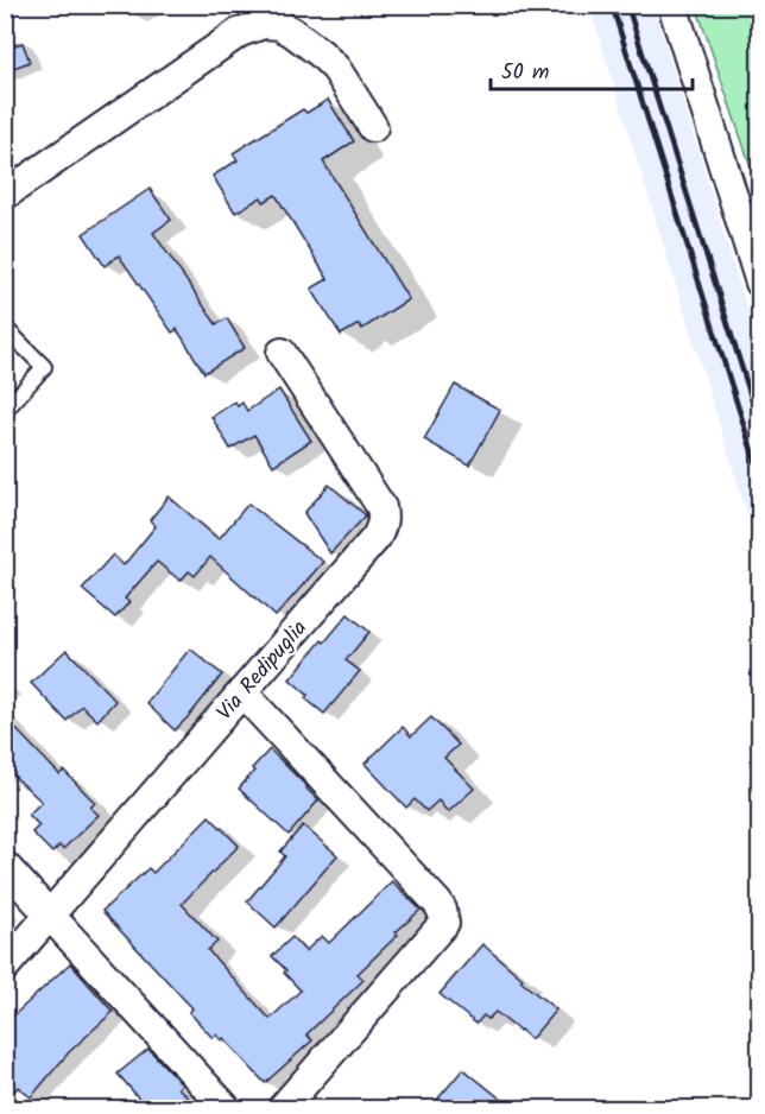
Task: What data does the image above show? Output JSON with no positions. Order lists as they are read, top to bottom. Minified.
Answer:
{"streets":{"street":["Via Redipuglia"]},"scale_bar":"50 m"}
